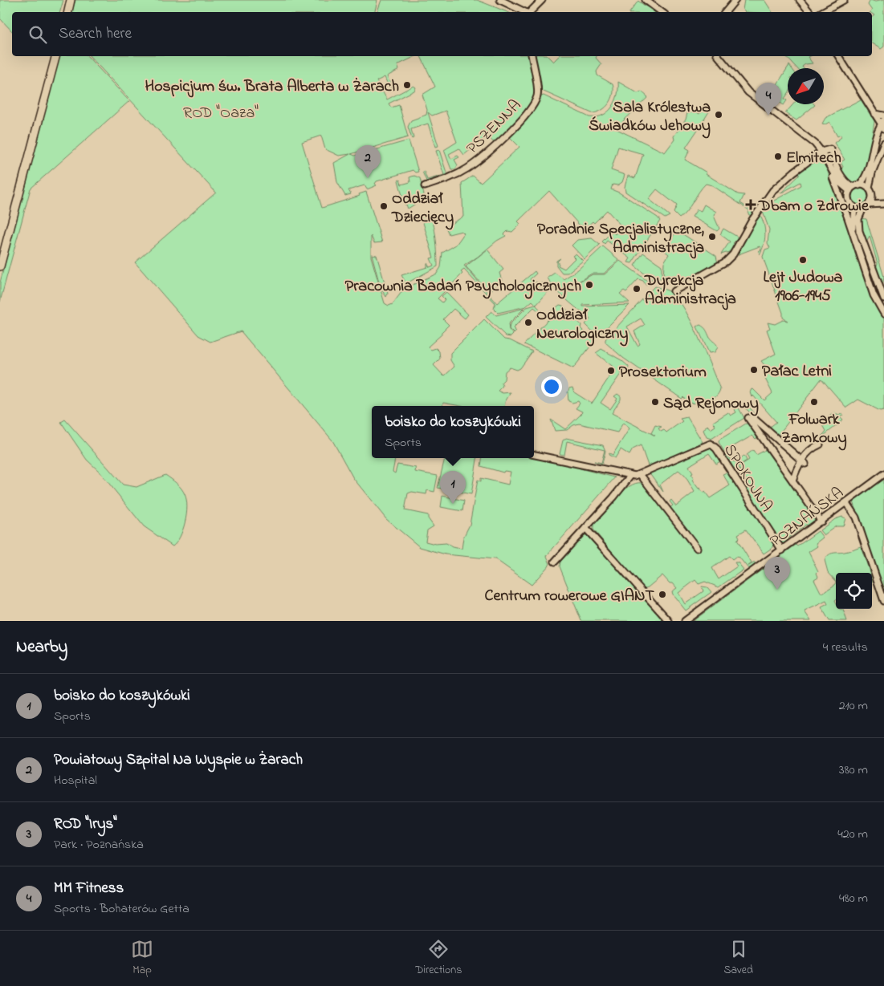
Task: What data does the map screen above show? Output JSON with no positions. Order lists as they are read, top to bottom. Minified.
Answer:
{"streets":{"street":["PSZENNA","SPOKOJNA","POZNAŃSKA"]},"crossings":[["SPOKOJNA","POZNAŃSKA"]],"parks":["ROD \"Oaza\""],"places":{"other":["Hospicjum św. Brata Alberta w Żarach","Sala Królestwa Świadków Jehowy","Elmitech","Oddział Dziecięcy","Poradnie Specjalistyczne, Administracja","Lejt Judowa 1906-1945","Pracownia Badań Psychologicznych","Dyrekcja Administracja","Oddział Neurologiczny","Pałac Letni","Prosektorium","Sąd Rejonowy","Folwark Zamkowy","Centrum rowerowe GIANT"],"health":["Dbam o Zdrowie"]},"north":"bottom left","page":{"search":"Search here","pins":["4","2","1","3"],"popup":["boisko do koszykówki","Sports"],"heading":["Nearby","4 results"],"list":[{"mark":"1","name":"boisko do koszykówki","note":"Sports","value":"210 m"},{"mark":"2","name":"Powiatowy Szpital Na Wyspie w Żarach","note":"Hospital","value":"380 m"},{"mark":"3","name":"ROD \"Irys\"","note":"Park · Poznańska","value":"420 m"},{"mark":"4","name":"MM Fitness","note":"Sports · Bohaterów Getta","value":"480 m"}],"nav":["Map","Directions","Saved"]}}
